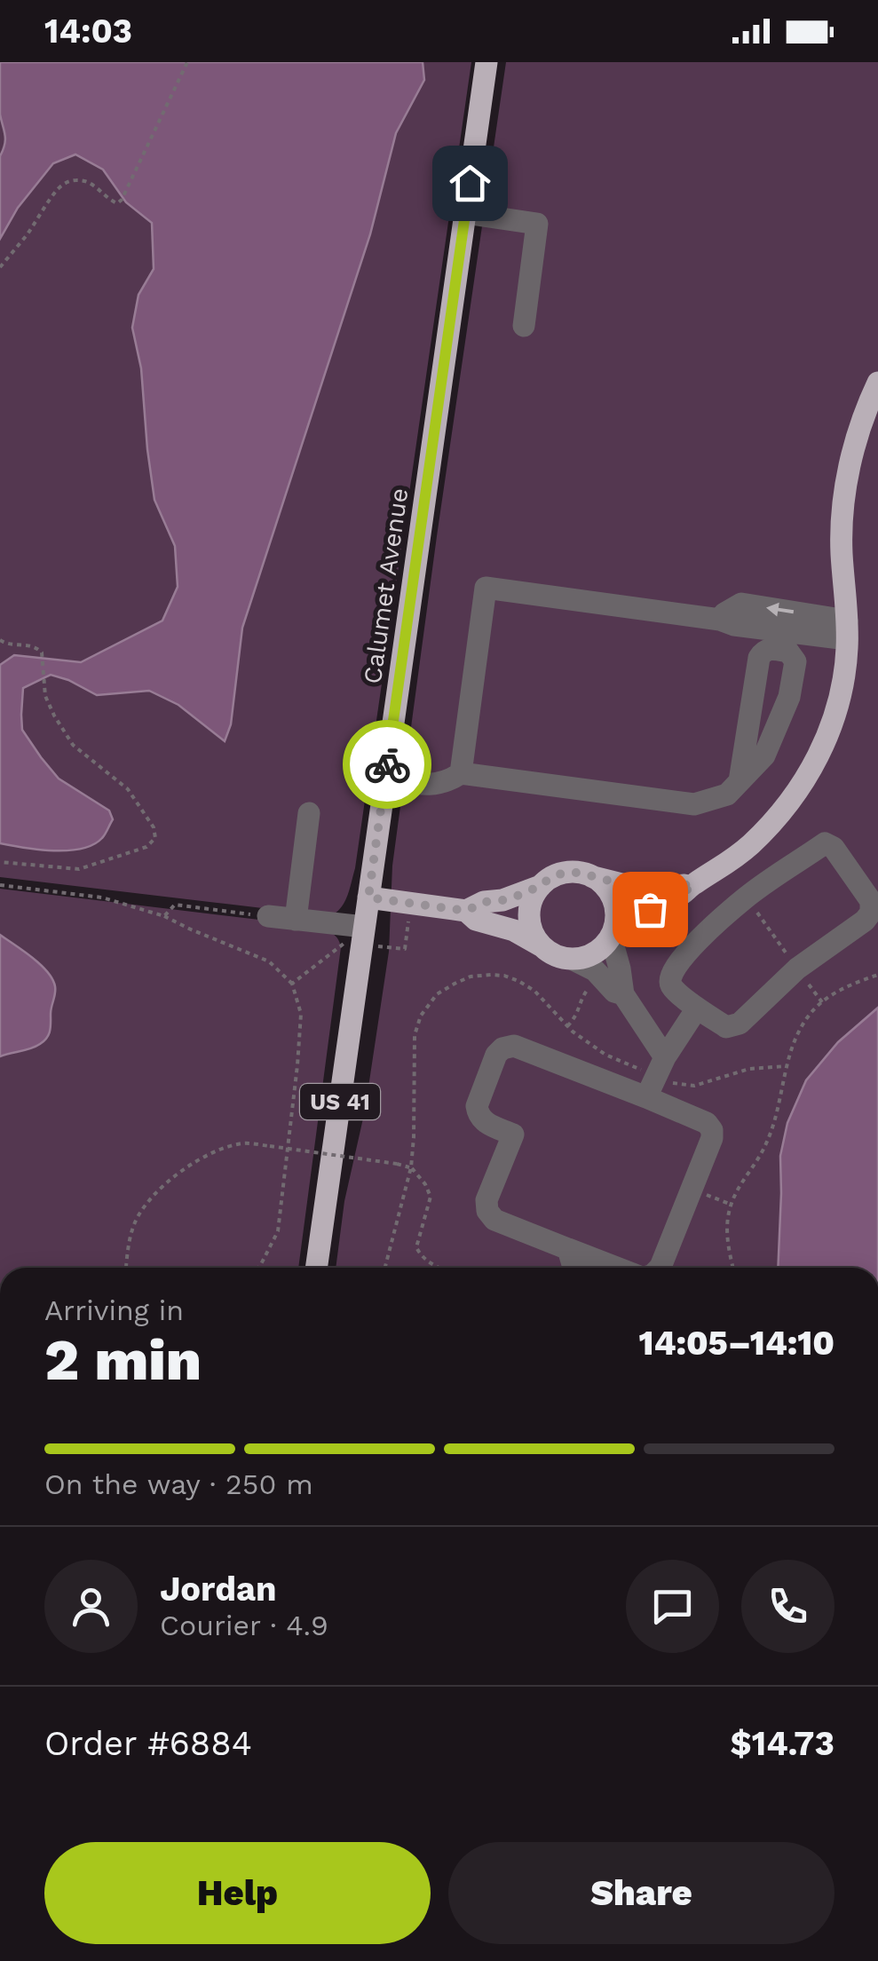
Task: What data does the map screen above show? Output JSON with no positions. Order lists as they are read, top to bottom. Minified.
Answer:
{"streets":{"main road":["Calumet Avenue","US 41"]},"page":{"status":"14:03","heading":["2 min","Arriving in","14:05–14:10"],"panel":["Jordan","Courier · 4.9","Order #6884","$14.73"],"bar":"On the way · 250 m","buttons":["Help","Share"]}}
